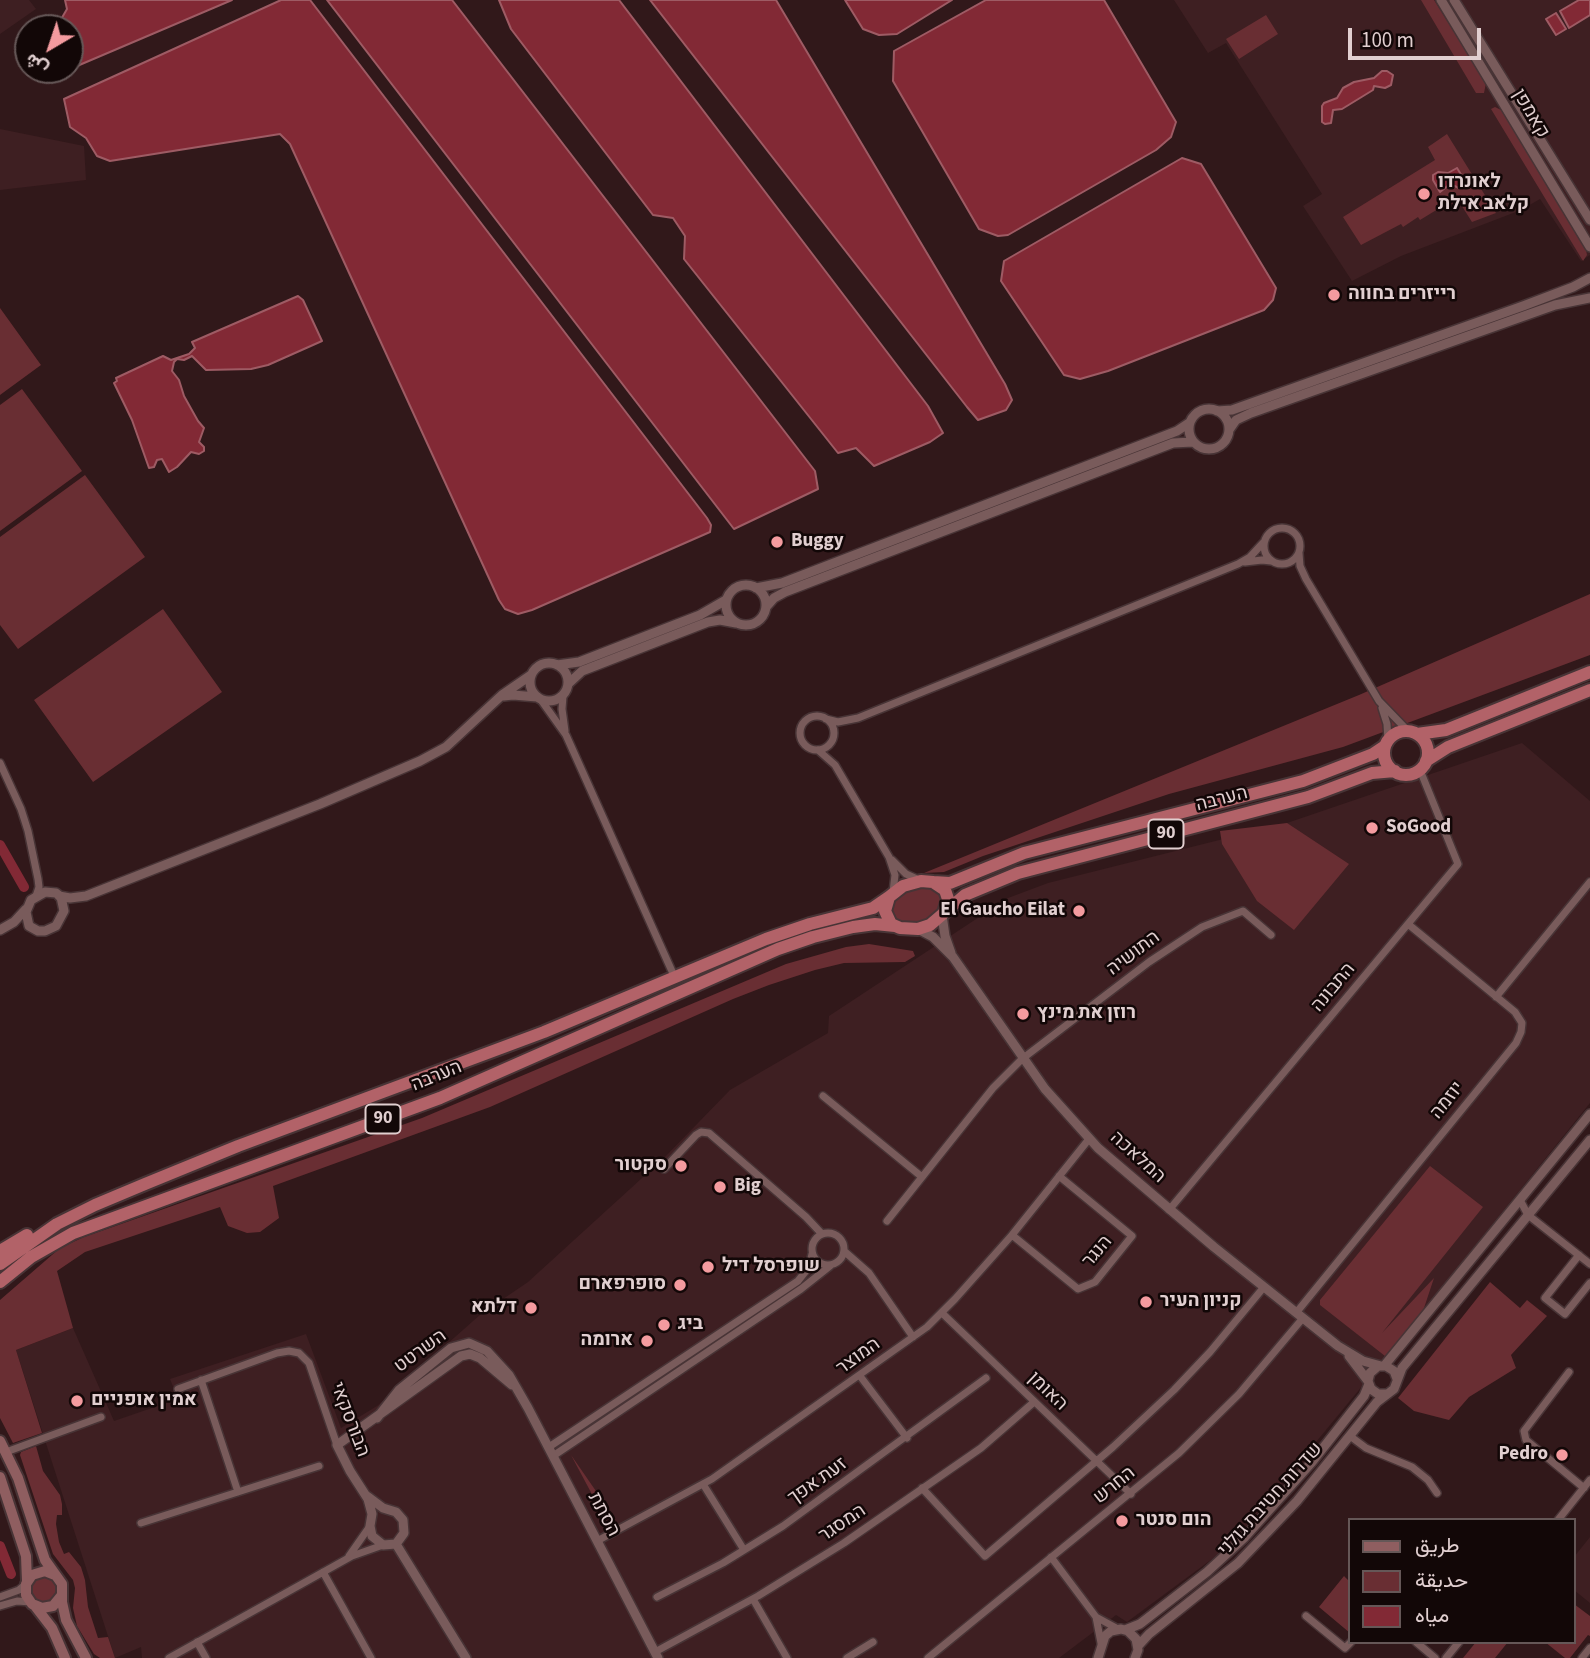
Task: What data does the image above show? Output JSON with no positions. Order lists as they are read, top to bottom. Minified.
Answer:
{"streets":{"highway":["הערבה","90"],"street":["קאמפן","התושיה","התבונה","יוזמה","המלאכה","הנגר","השרטט","המוצר","האומן","הבורסקאי","זעת אפך","החרש","שדרות חטיבת גולני","הסתת","המסגר"]},"crossings":[["הערבה","90"],["הערבה","התבונה"],["הערבה","המלאכה"],["90","המלאכה"],["התושיה","המלאכה"],["התבונה","יוזמה"],["התבונה","המלאכה"],["יוזמה","המלאכה"],["יוזמה","החרש"],["המלאכה","המוצר"],["המלאכה","החרש"],["המלאכה","שדרות חטיבת גולני"],["הנגר","המוצר"],["השרטט","הבורסקאי"],["השרטט","הסתת"],["המוצר","האומן"],["המוצר","הסתת"],["האומן","החרש"],["האומן","המסגר"],["הסתת","המסגר"]],"places":["לאונרדו קלאב אילת","רייזרים בחווה","Buggy","SoGood","El Gaucho Eilat","רוזן את מינץ","סקטור","Big","שופרסל דיל","סופרפארם","קניון העיר","דלתא","ביג","ארומה","אמין אופניים","Pedro","הום סנטר"],"legend":["طريق","حديقة","مياه"],"scale_bar":"100 m","north":"bottom left"}
